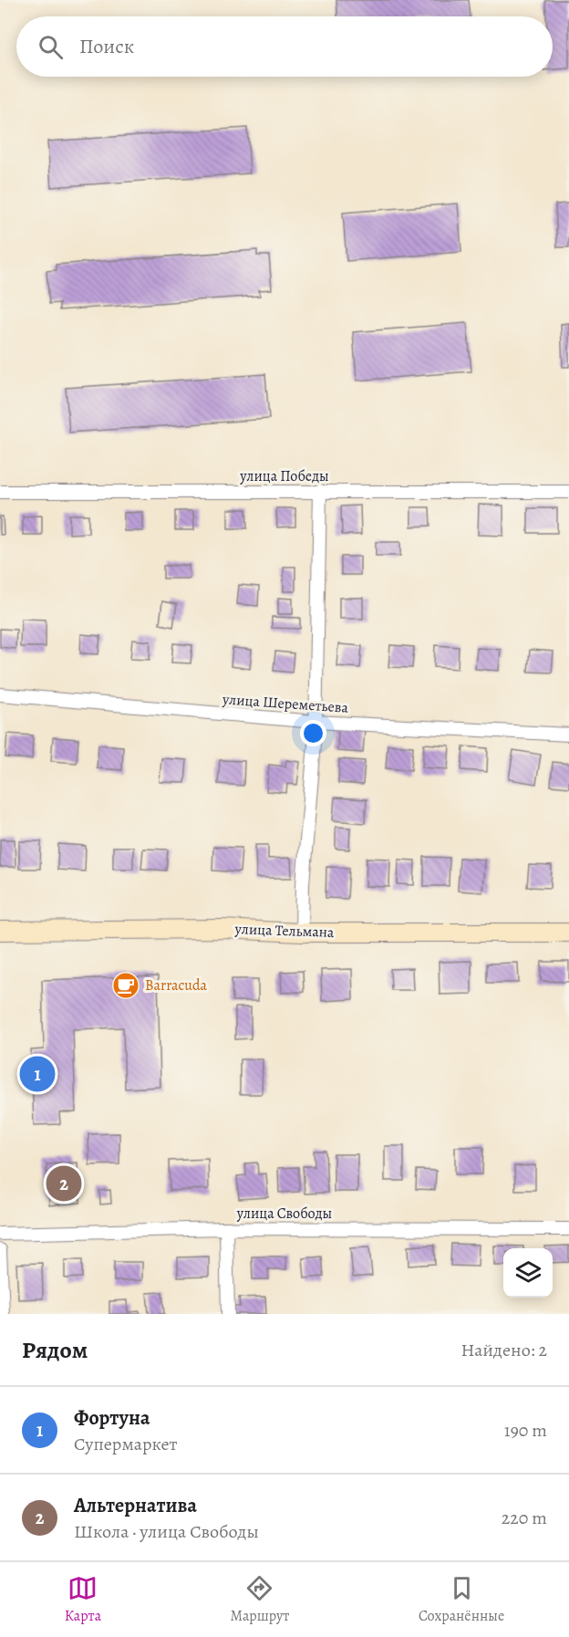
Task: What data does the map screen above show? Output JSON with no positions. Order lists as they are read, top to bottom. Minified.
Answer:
{"streets":{"street":["улица Победы","улица Шереметьева","улица Тельмана","улица Свободы"]},"places":{"cafe":["Barracuda"]},"page":{"search":"Поиск","pins":["1","2"],"heading":["Рядом","Найдено: 2"],"list":[{"mark":"1","name":"Фортуна","note":"Супермаркет","value":"190 m"},{"mark":"2","name":"Альтернатива","note":"Школа · улица Свободы","value":"220 m"}],"nav":["Карта","Маршрут","Сохранённые"]}}
